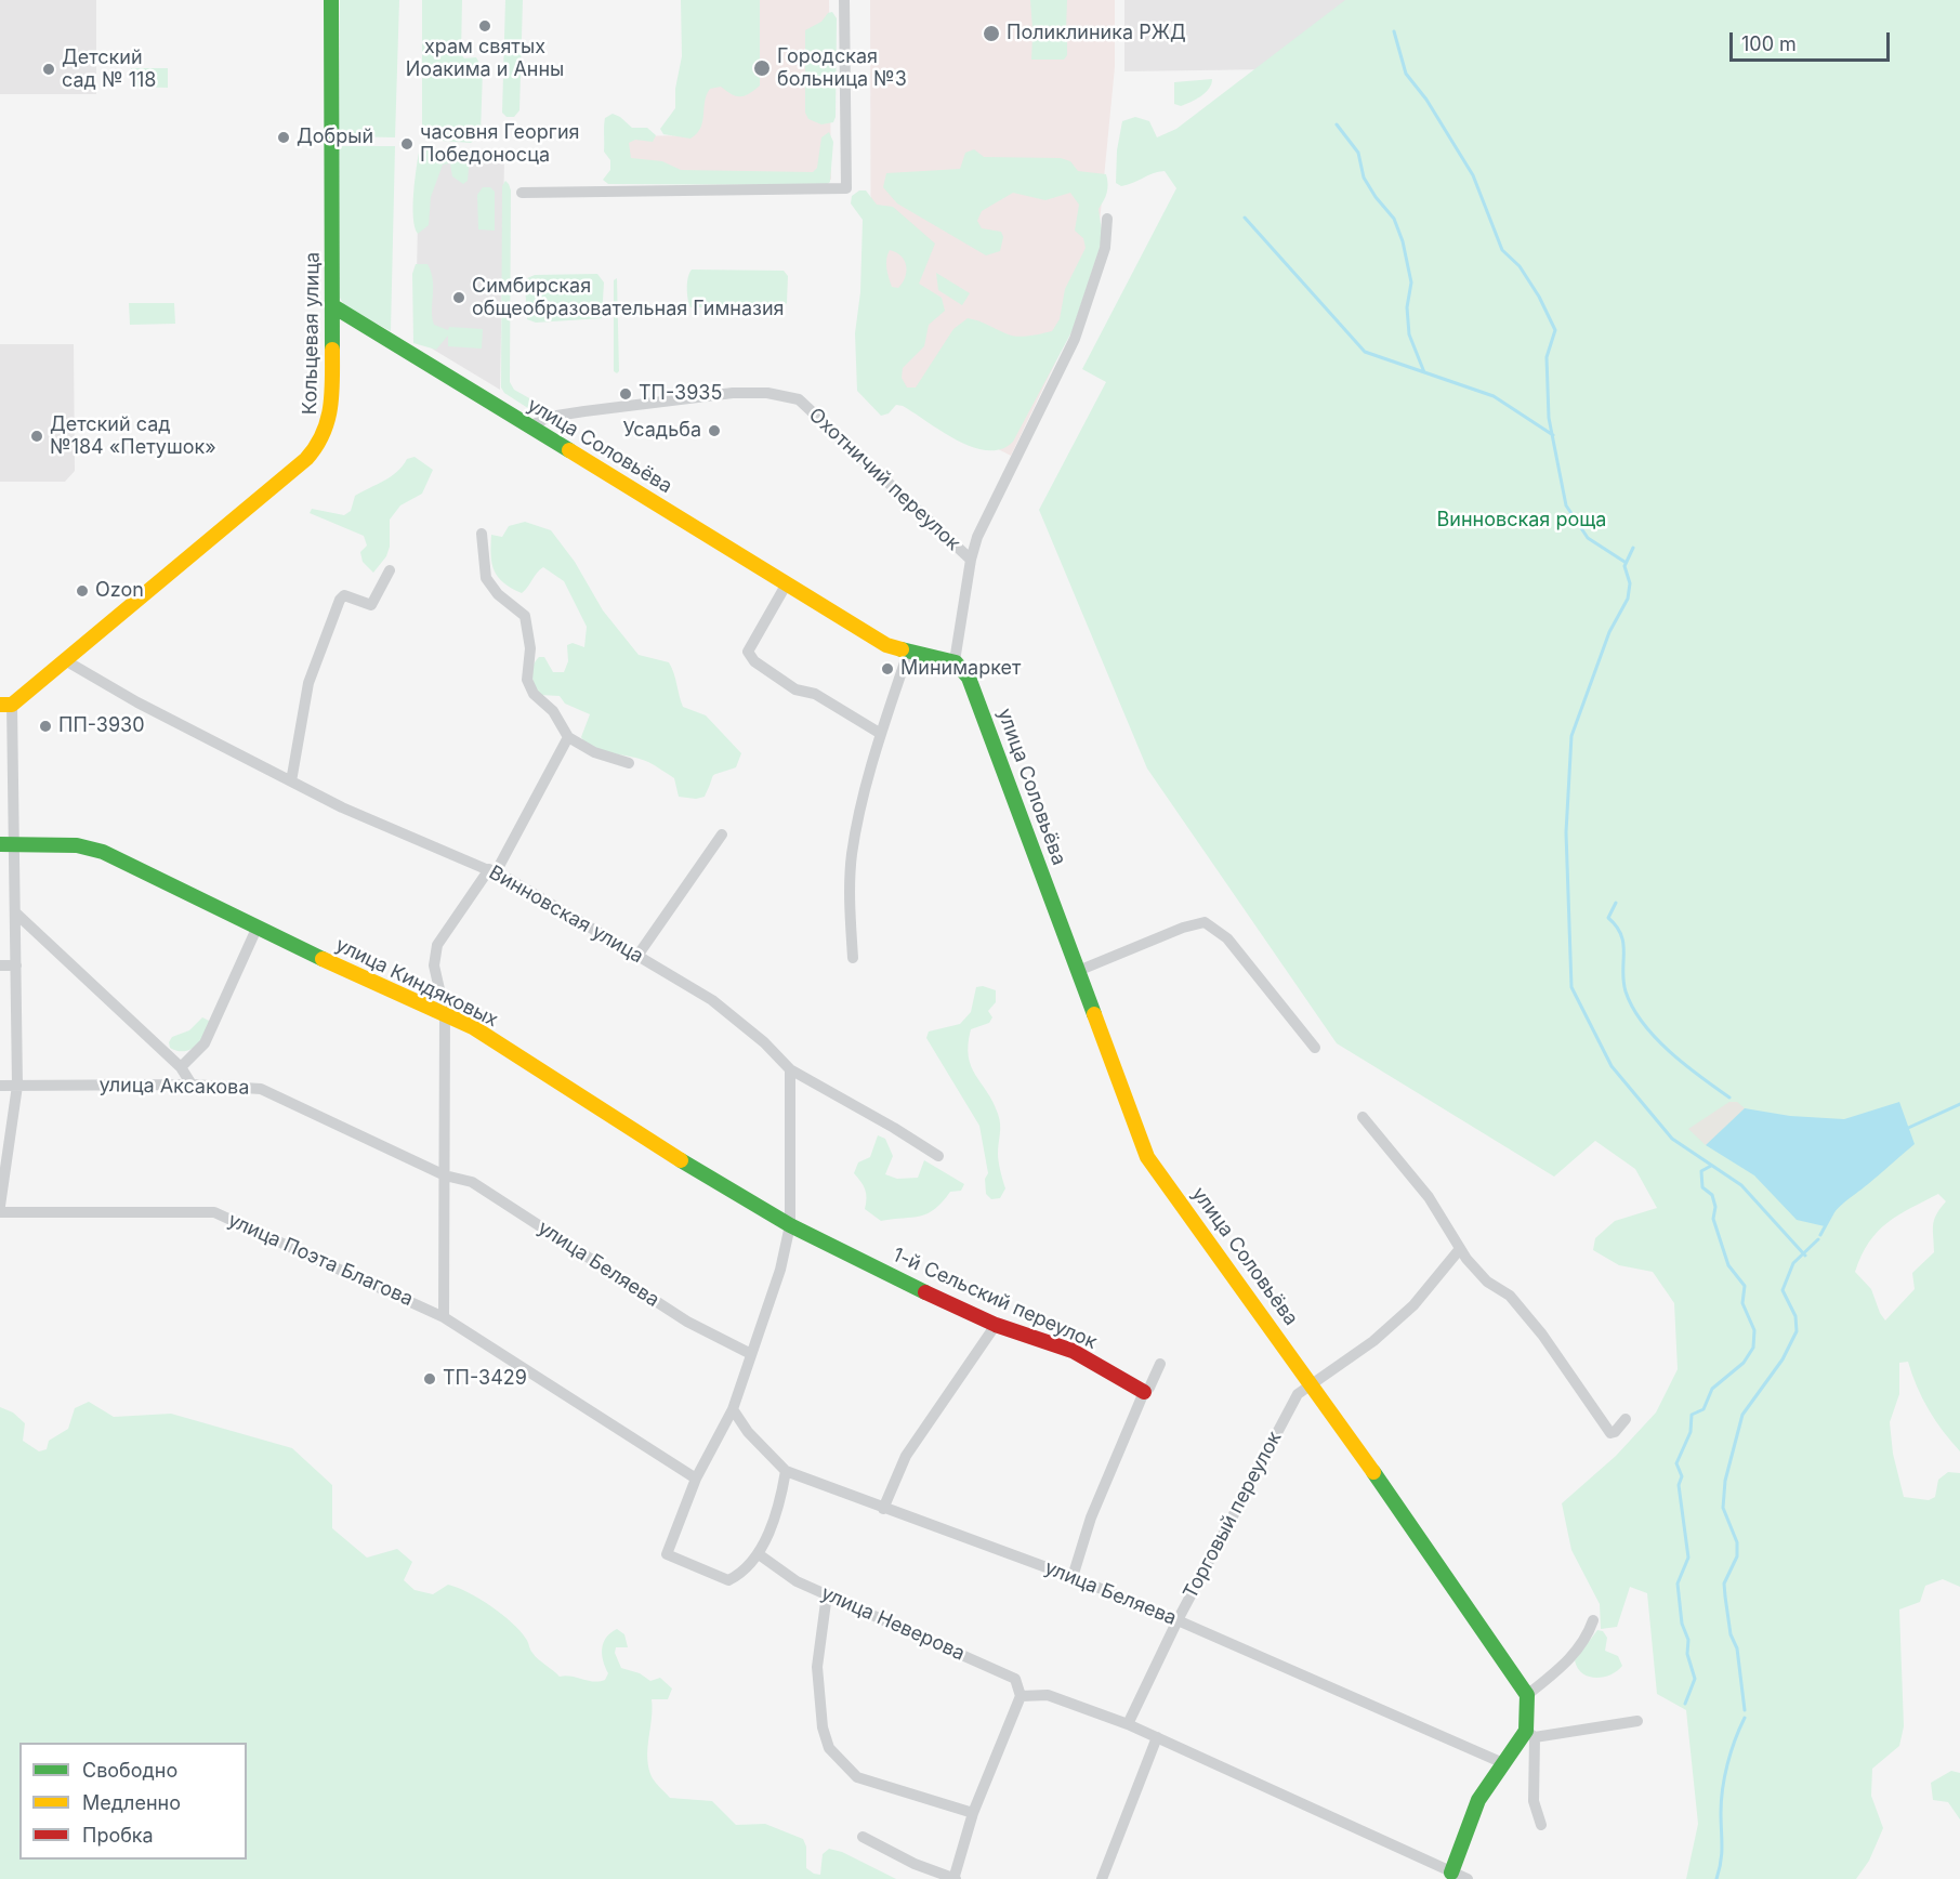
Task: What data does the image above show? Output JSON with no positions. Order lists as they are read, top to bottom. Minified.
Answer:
{"streets":{"street":["Кольцевая улица","улица Соловьёва","Охотничий переулок","Винновская улица","улица Киндяковых","улица Аксакова","улица Поэта Благова","улица Беляева","1-й Сельский переулок","Торговый переулок","улица Неверова"]},"crossings":[["Кольцевая улица","улица Соловьёва"],["Кольцевая улица","Винновская улица"],["улица Соловьёва","Охотничий переулок"],["улица Соловьёва","Торговый переулок"],["улица Киндяковых","1-й Сельский переулок"],["улица Аксакова","улица Беляева"],["улица Беляева","Торговый переулок"]],"parks":["Винновская роща"],"places":["храм святых Иоакима и Анны","Поликлиника РЖД","Городская больница №3","Детский сад № 118","Добрый","часовня Георгия Победоносца","Симбирская общеобразовательная Гимназия","ТП-3935","Усадьба","Детский сад №184 «Петушок»","Ozon","Минимаркет","ПП-3930","ТП-3429"],"legend":["Свободно","Медленно","Пробка"],"scale_bar":"100 m"}
